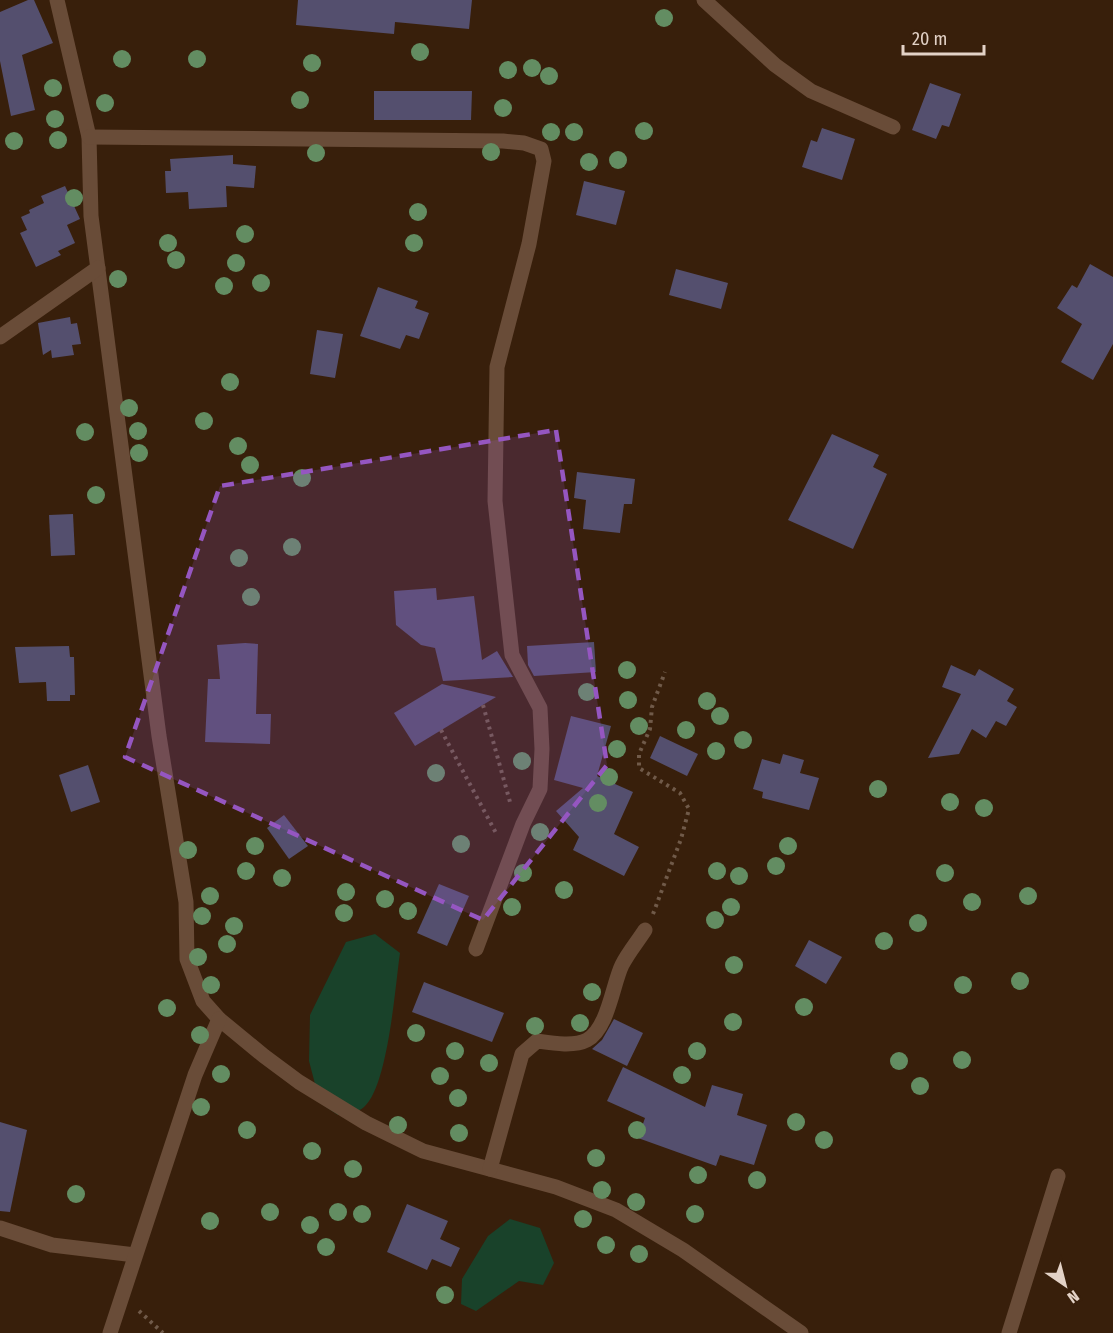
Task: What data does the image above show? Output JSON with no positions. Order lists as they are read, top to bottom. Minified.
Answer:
{"scale_bar":"20 m","north":"bottom right"}
